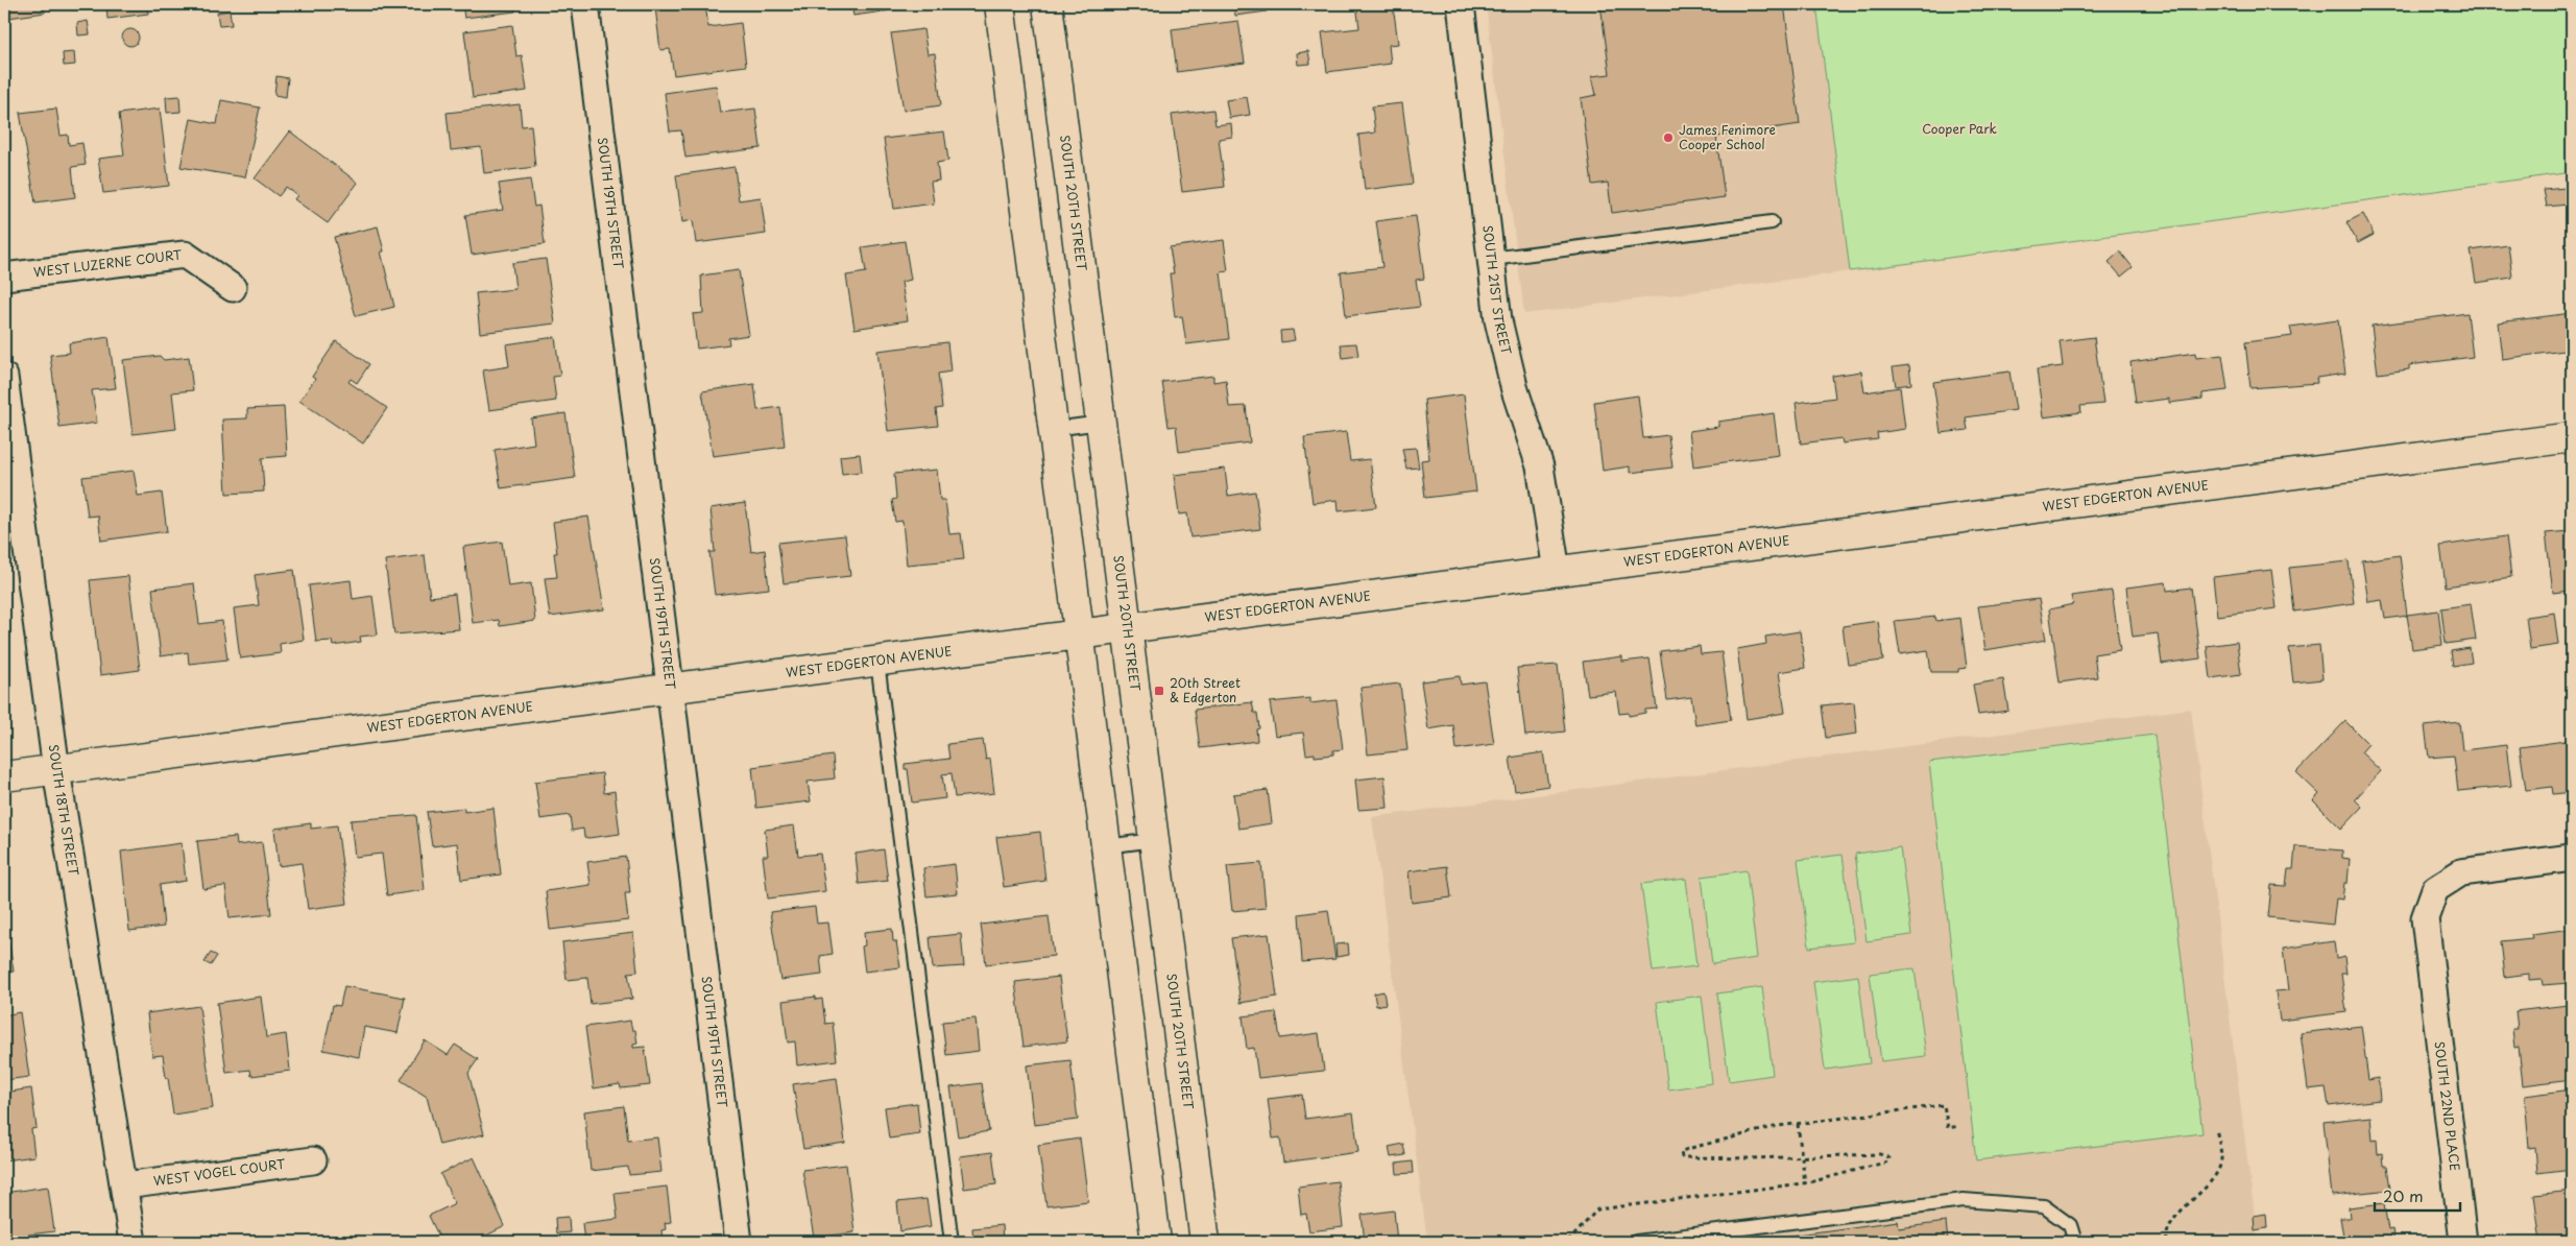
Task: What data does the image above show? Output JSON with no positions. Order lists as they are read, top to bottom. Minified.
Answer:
{"streets":{"street":["SOUTH 19TH STREET","SOUTH 20TH STREET","WEST LUZERNE COURT","SOUTH 21ST STREET","WEST EDGERTON AVENUE","SOUTH 18TH STREET","SOUTH 22ND PLACE","WEST VOGEL COURT"]},"crossings":[["SOUTH 19TH STREET","WEST EDGERTON AVENUE"],["SOUTH 20TH STREET","WEST EDGERTON AVENUE"],["SOUTH 21ST STREET","WEST EDGERTON AVENUE"],["WEST EDGERTON AVENUE","SOUTH 18TH STREET"],["SOUTH 18TH STREET","WEST VOGEL COURT"]],"parks":["Cooper Park"],"places":{"other":["James Fenimore Cooper School"],"transit":["20th Street & Edgerton"]},"scale_bar":"20 m"}
